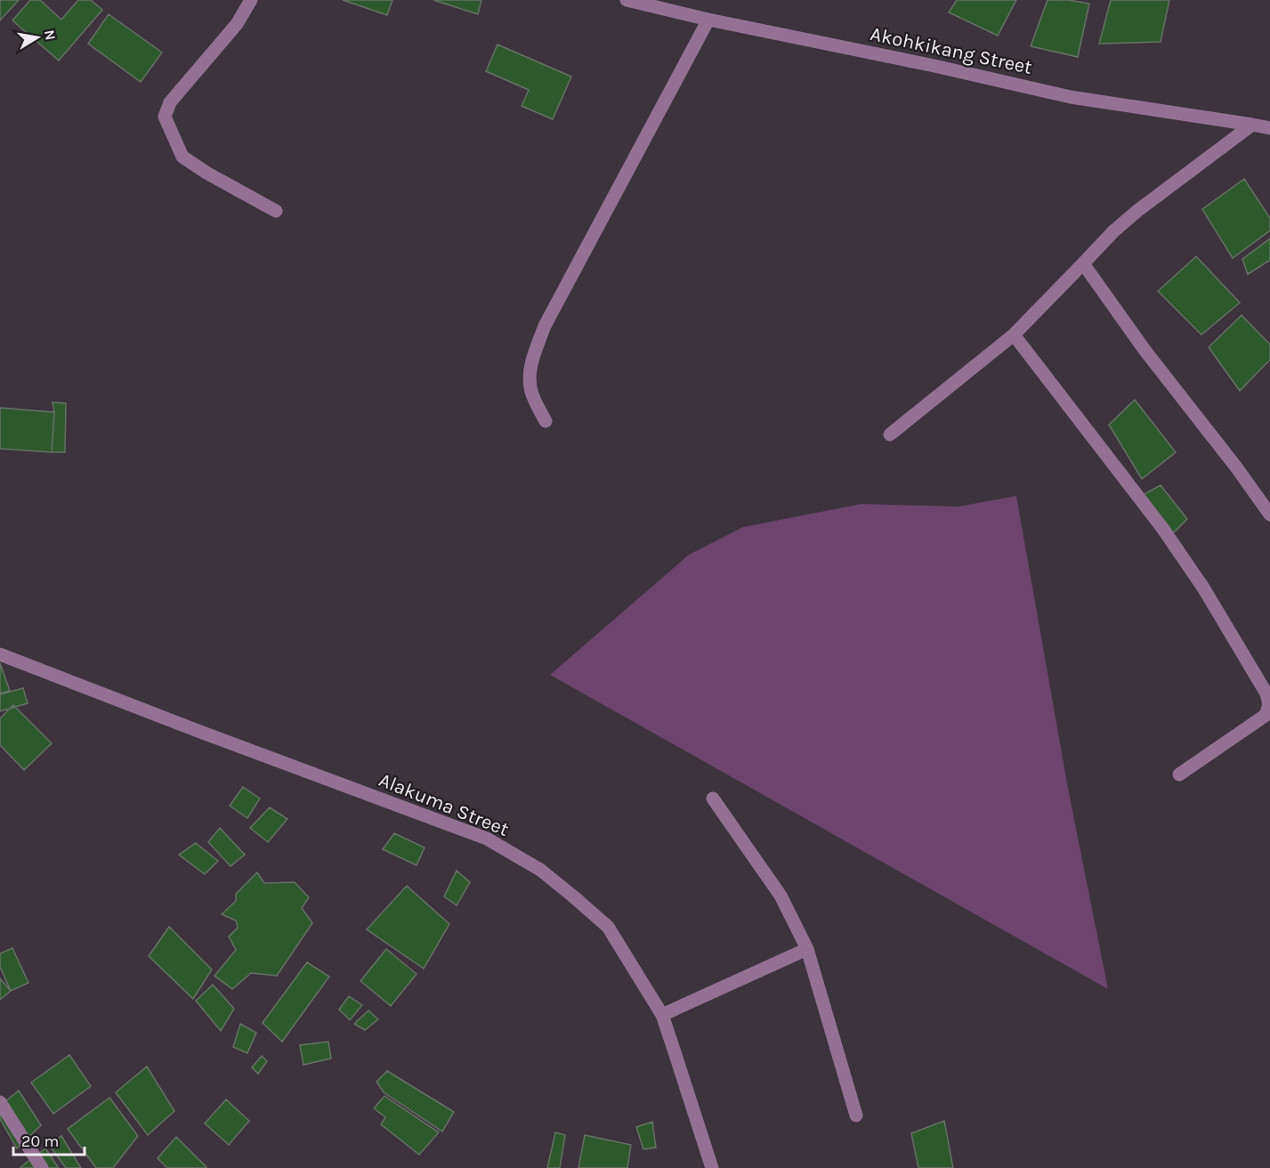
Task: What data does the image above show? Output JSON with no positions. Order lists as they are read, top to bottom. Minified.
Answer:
{"streets":{"street":["Akohkikang Street","Alakuma Street"]},"scale_bar":"20 m","north":"right"}
